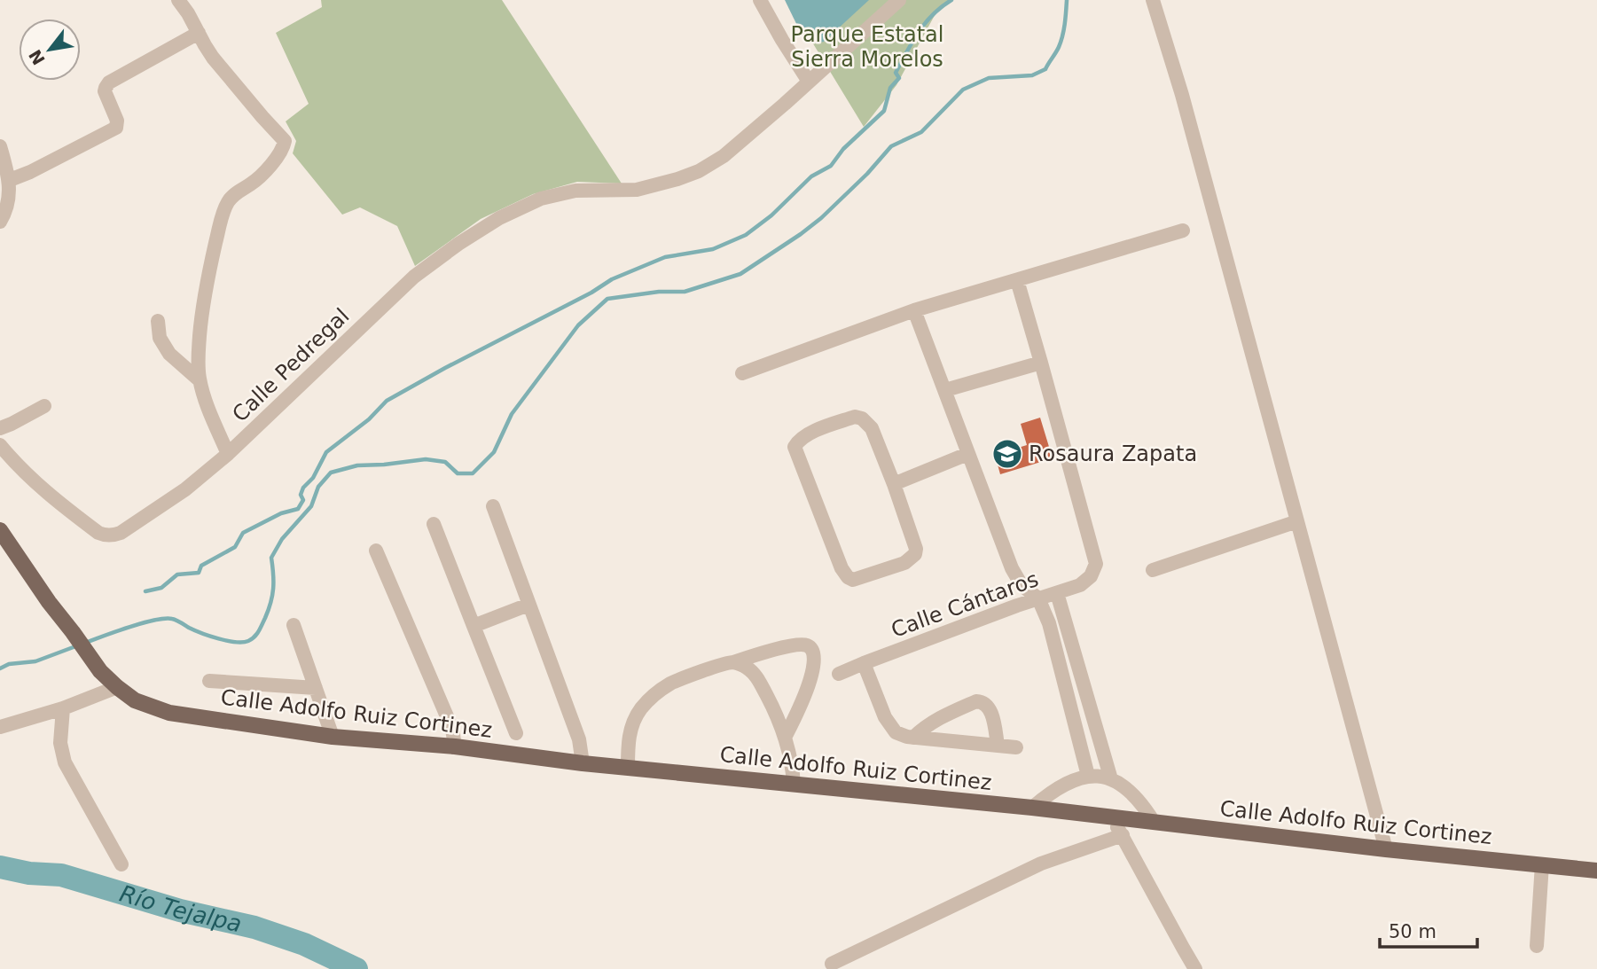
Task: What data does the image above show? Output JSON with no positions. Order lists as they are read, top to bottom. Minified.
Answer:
{"streets":{"main road":["Calle Adolfo Ruiz Cortinez"],"street":["Calle Pedregal","Calle Cántaros"]},"water":["Río Tejalpa"],"parks":["Parque Estatal Sierra Morelos"],"places":{"school or university":["Rosaura Zapata"]},"scale_bar":"50 m","north":"bottom left"}
